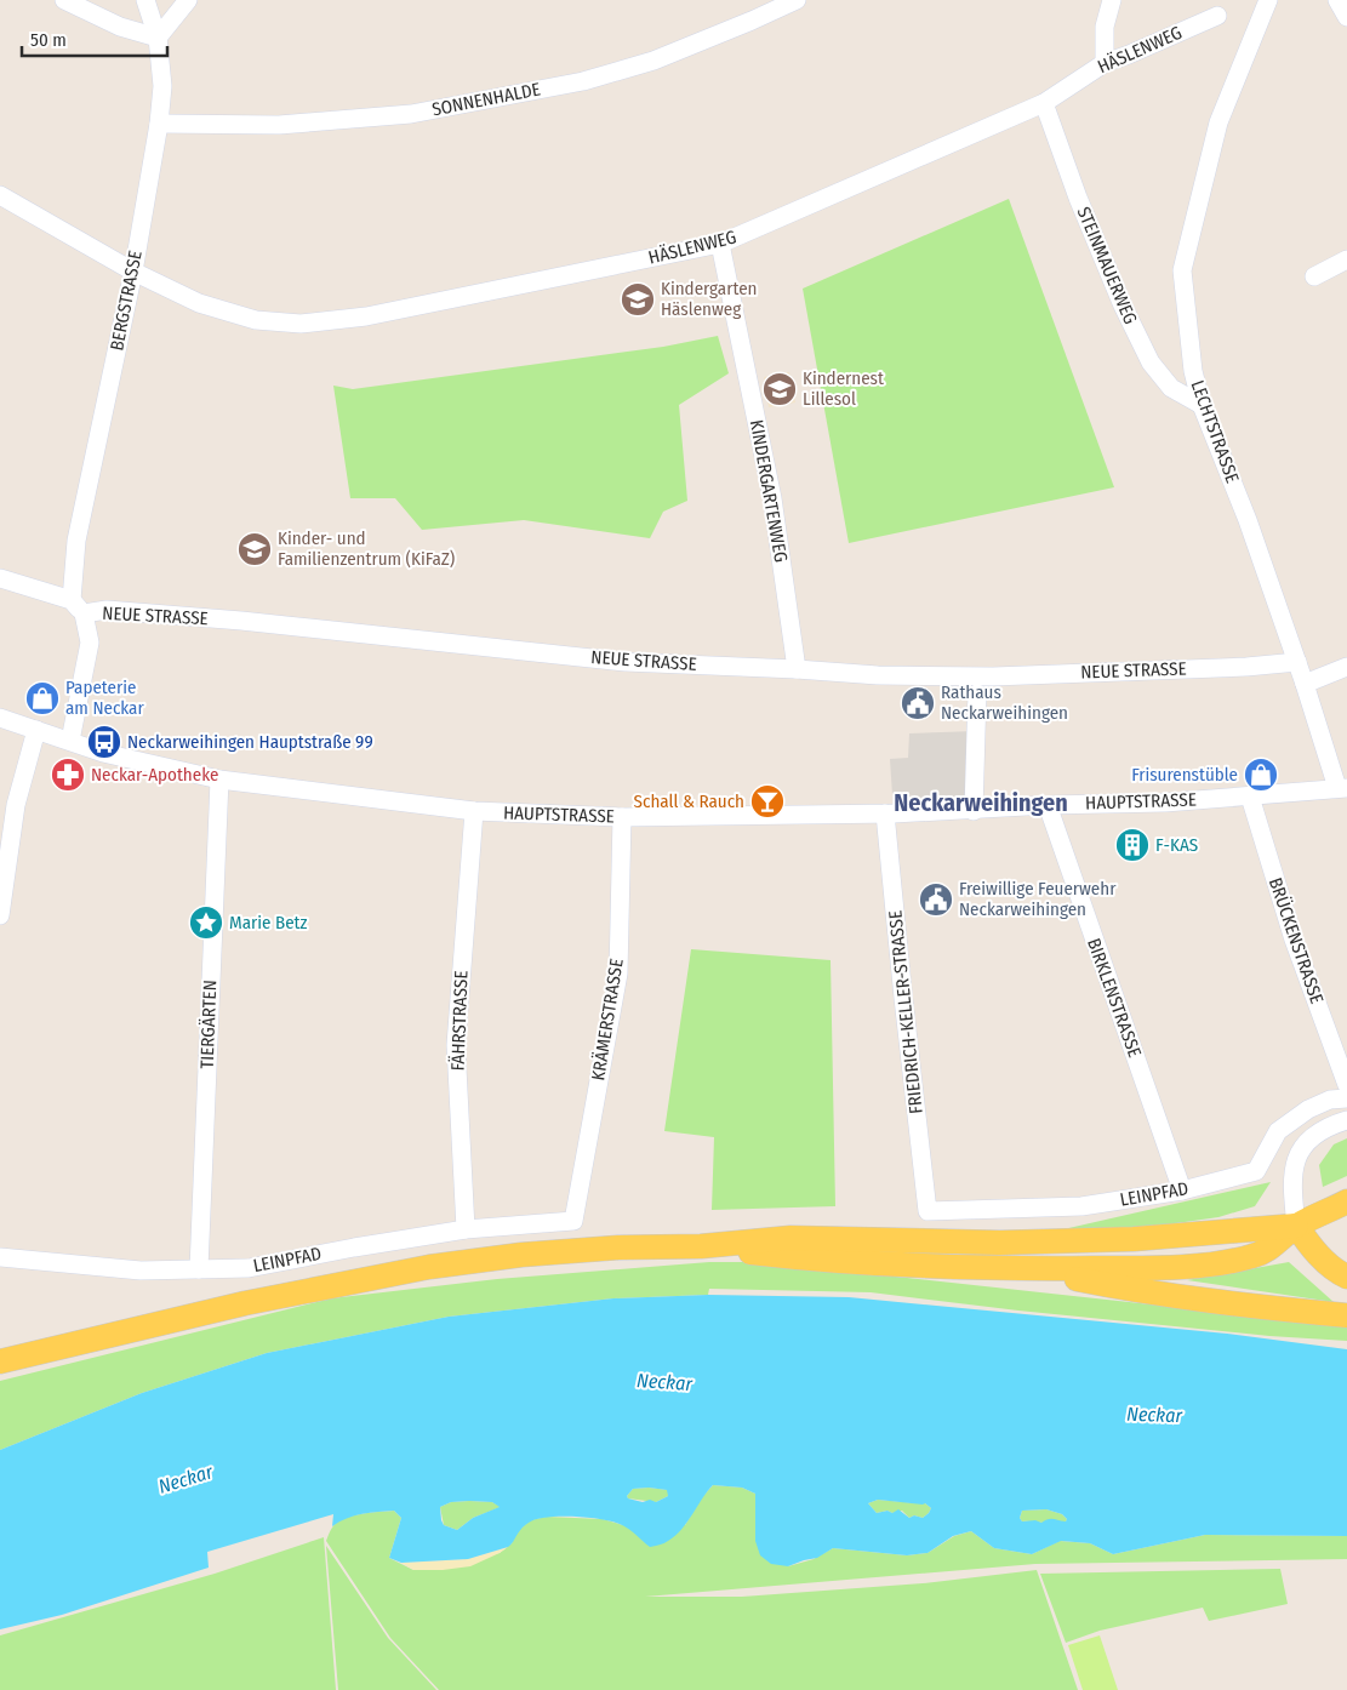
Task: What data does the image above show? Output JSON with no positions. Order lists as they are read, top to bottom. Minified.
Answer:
{"streets":{"street":["HÄSLENWEG","SONNENHALDE","STEINMAUERWEG","BERGSTRASSE","LECHTSTRASSE","KINDERGARTENWEG","NEUE STRASSE","HAUPTSTRASSE","BRÜCKENSTRASSE","BIRKLENSTRASSE","FRIEDRICH-KELLER-STRASSE","KRÄMERSTRASSE","FÄHRSTRASSE","TIERGÄRTEN","LEINPFAD"]},"crossings":[["HÄSLENWEG","STEINMAUERWEG"],["HÄSLENWEG","BERGSTRASSE"],["HÄSLENWEG","KINDERGARTENWEG"],["SONNENHALDE","BERGSTRASSE"],["STEINMAUERWEG","LECHTSTRASSE"],["BERGSTRASSE","NEUE STRASSE"],["BERGSTRASSE","HAUPTSTRASSE"],["LECHTSTRASSE","NEUE STRASSE"],["LECHTSTRASSE","HAUPTSTRASSE"],["KINDERGARTENWEG","NEUE STRASSE"],["HAUPTSTRASSE","BRÜCKENSTRASSE"],["HAUPTSTRASSE","BIRKLENSTRASSE"],["HAUPTSTRASSE","FRIEDRICH-KELLER-STRASSE"],["HAUPTSTRASSE","KRÄMERSTRASSE"],["HAUPTSTRASSE","FÄHRSTRASSE"],["HAUPTSTRASSE","TIERGÄRTEN"],["BIRKLENSTRASSE","LEINPFAD"],["FRIEDRICH-KELLER-STRASSE","LEINPFAD"],["KRÄMERSTRASSE","LEINPFAD"],["FÄHRSTRASSE","LEINPFAD"],["TIERGÄRTEN","LEINPFAD"]],"districts":["Neckarweihingen"],"water":["Neckar"],"places":{"school or university":["Kindergarten Häslenweg","Kindernest Lillesol","Kinder- und Familienzentrum (KiFaZ)"],"shop":["Papeterie am Neckar","Frisurenstüble"],"public building":["Rathaus Neckarweihingen","Freiwillige Feuerwehr Neckarweihingen"],"bus stop":["Neckarweihingen Hauptstraße 99"],"pharmacy":["Neckar-Apotheke"],"bar":["Schall & Rauch"],"building":["F-KAS"],"place":["Marie Betz"]},"scale_bar":"50 m"}
